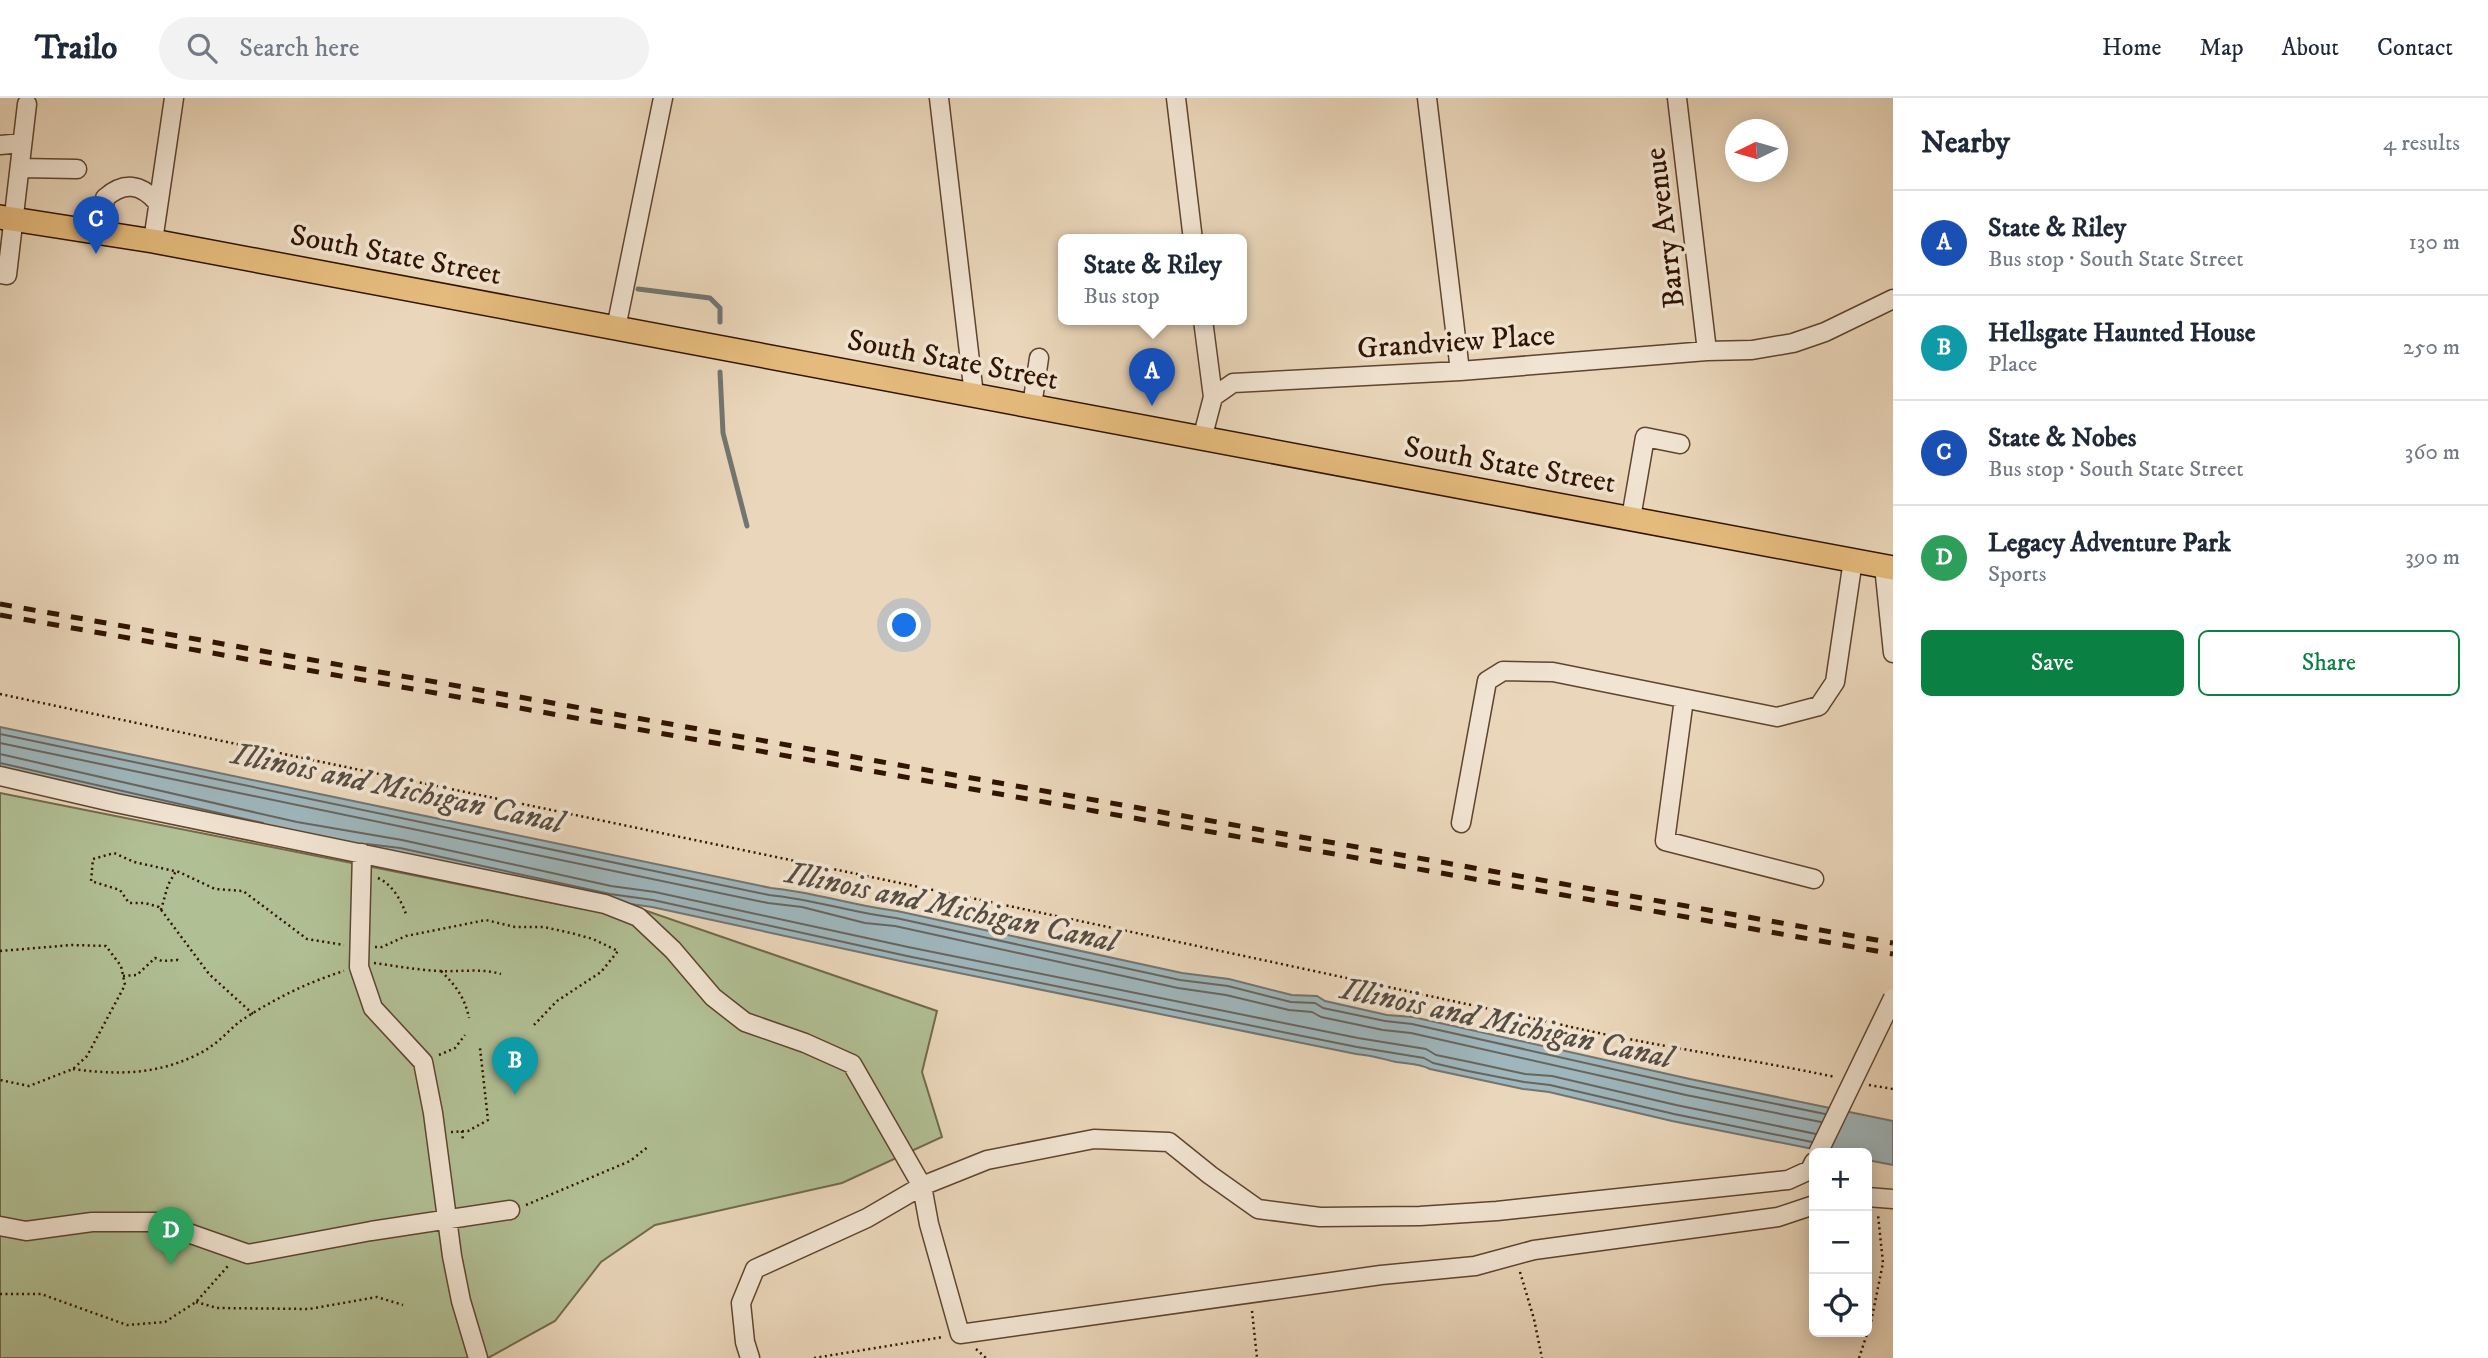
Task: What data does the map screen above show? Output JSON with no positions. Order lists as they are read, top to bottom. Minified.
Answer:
{"streets":{"main road":["South State Street"],"street":["Barry Avenue","Grandview Place"]},"crossings":[["Barry Avenue","Grandview Place"]],"water":["Illinois and Michigan Canal"],"north":"left","page":{"header":"Trailo","search":"Search here","nav":["Home","Map","About","Contact"],"heading":["Nearby","4 results"],"list":[{"mark":"A","name":"State & Riley","note":"Bus stop · South State Street","value":"130 m"},{"mark":"B","name":"Hellsgate Haunted House","note":"Place","value":"250 m"},{"mark":"C","name":"State & Nobes","note":"Bus stop · South State Street","value":"360 m"},{"mark":"D","name":"Legacy Adventure Park","note":"Sports","value":"390 m"}],"pins":["C","A","B","D"],"popup":["State & Riley","Bus stop"],"buttons":["Save","Share"],"map_buttons":["+","−"]}}
